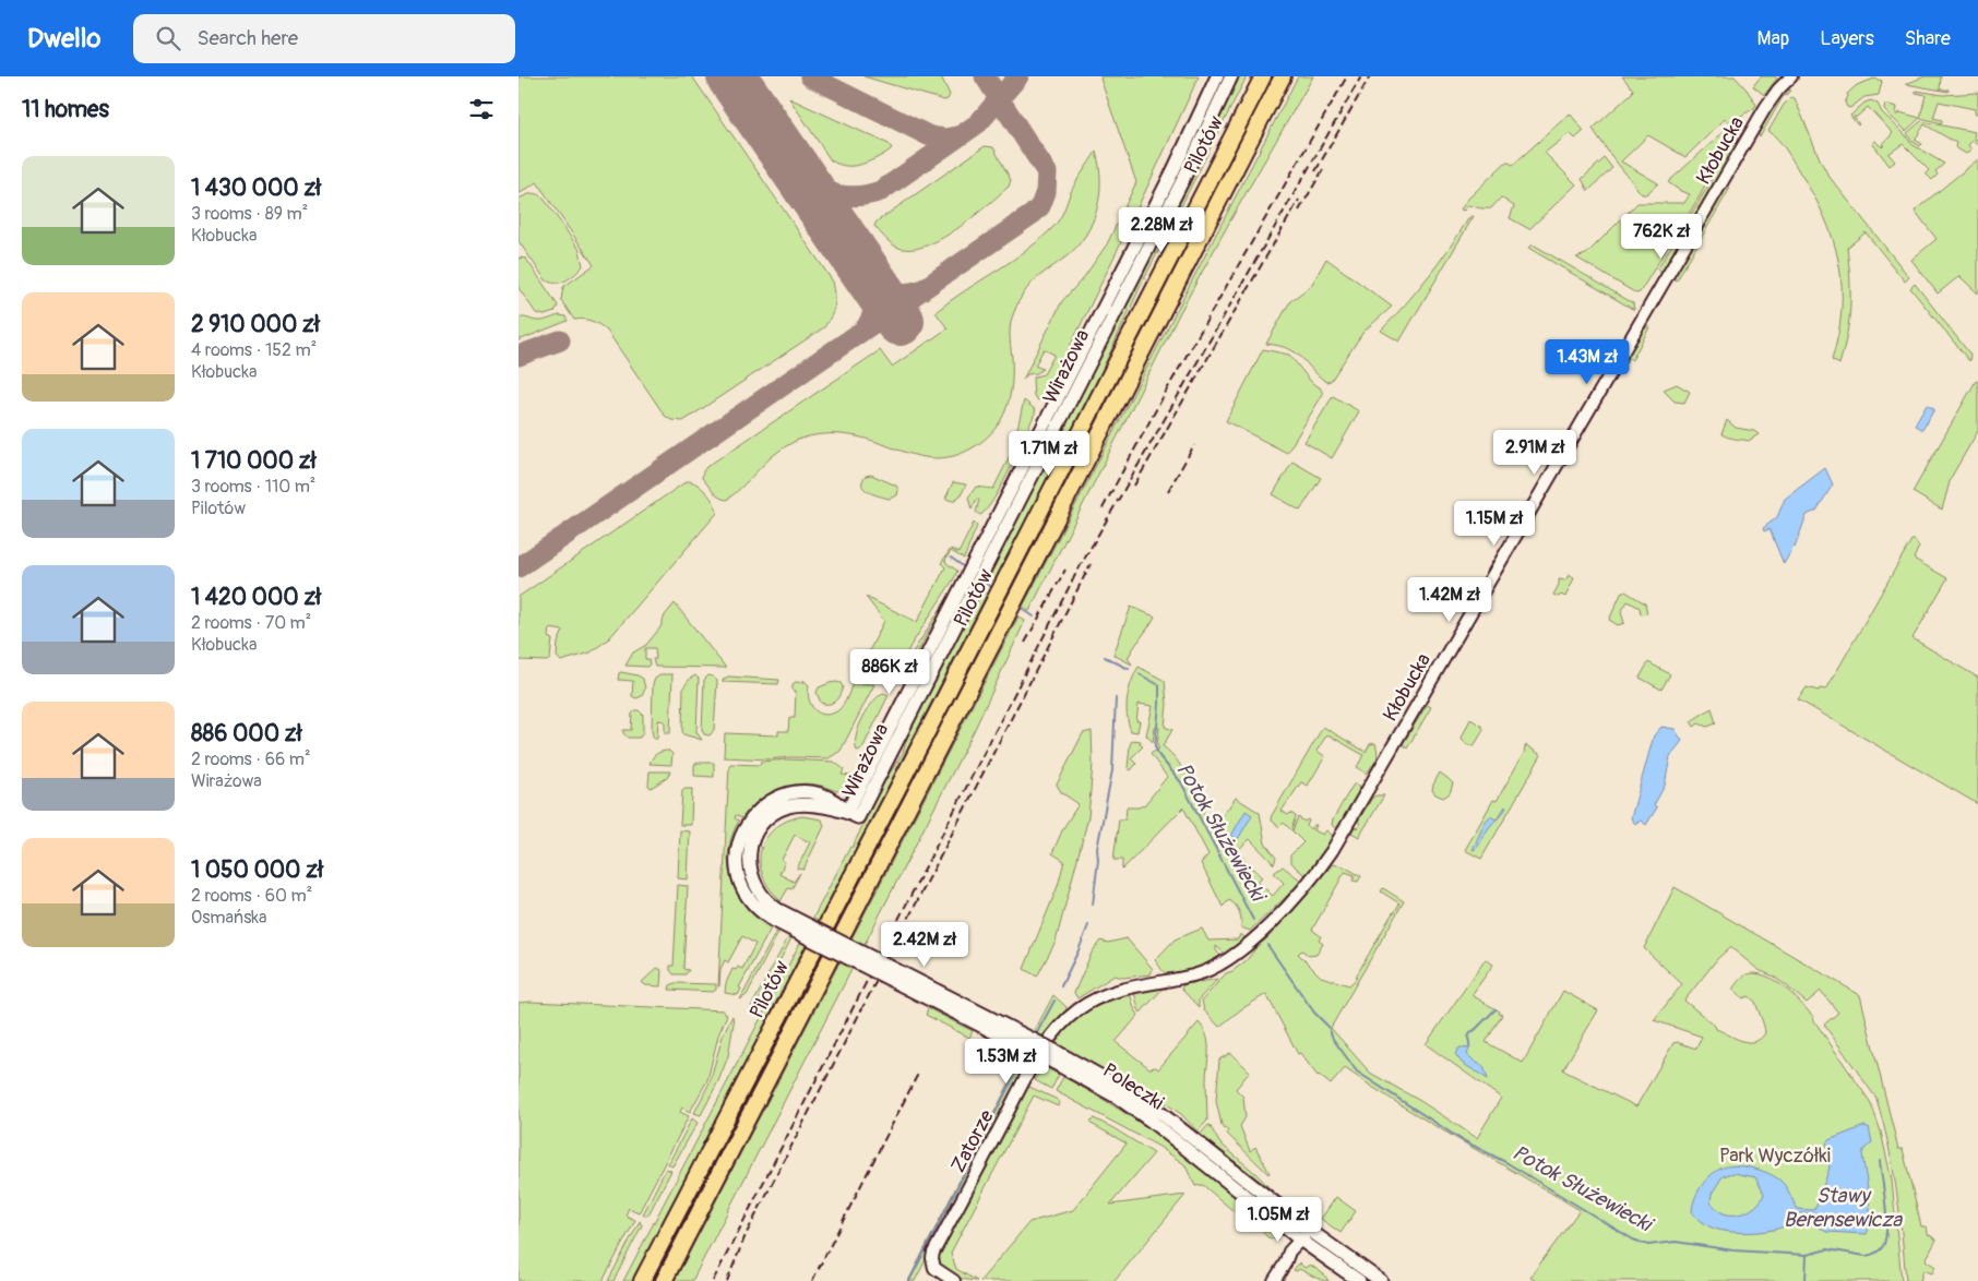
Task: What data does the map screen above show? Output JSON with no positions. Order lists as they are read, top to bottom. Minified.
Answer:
{"streets":{"highway":["Pilotów"],"main road":["Wirażowa","Poleczki"],"street":["Kłobucka","Zatorze"]},"crossings":[["Kłobucka","Zatorze"],["Wirażowa","Poleczki"]],"water":["Potok Służewiecki","Stawy Berensewicza"],"parks":["Park Wyczółki"],"page":{"header":"Dwello","search":"Search here","nav":["Map","Layers","Share"],"heading":"11 homes","list":[{"name":"1 430 000 zł","note":"3 rooms · 89 m² · Kłobucka"},{"name":"2 910 000 zł","note":"4 rooms · 152 m² · Kłobucka"},{"name":"1 710 000 zł","note":"3 rooms · 110 m² · Pilotów"},{"name":"1 420 000 zł","note":"2 rooms · 70 m² · Kłobucka"},{"name":"886 000 zł","note":"2 rooms · 66 m² · Wirażowa"},{"name":"1 050 000 zł","note":"2 rooms · 60 m² · Osmańska"}],"price":["2.28M zł","762K zł","1.43M zł","2.91M zł","1.71M zł","1.15M zł","1.42M zł","886K zł","2.42M zł","1.53M zł","1.05M zł"]}}
